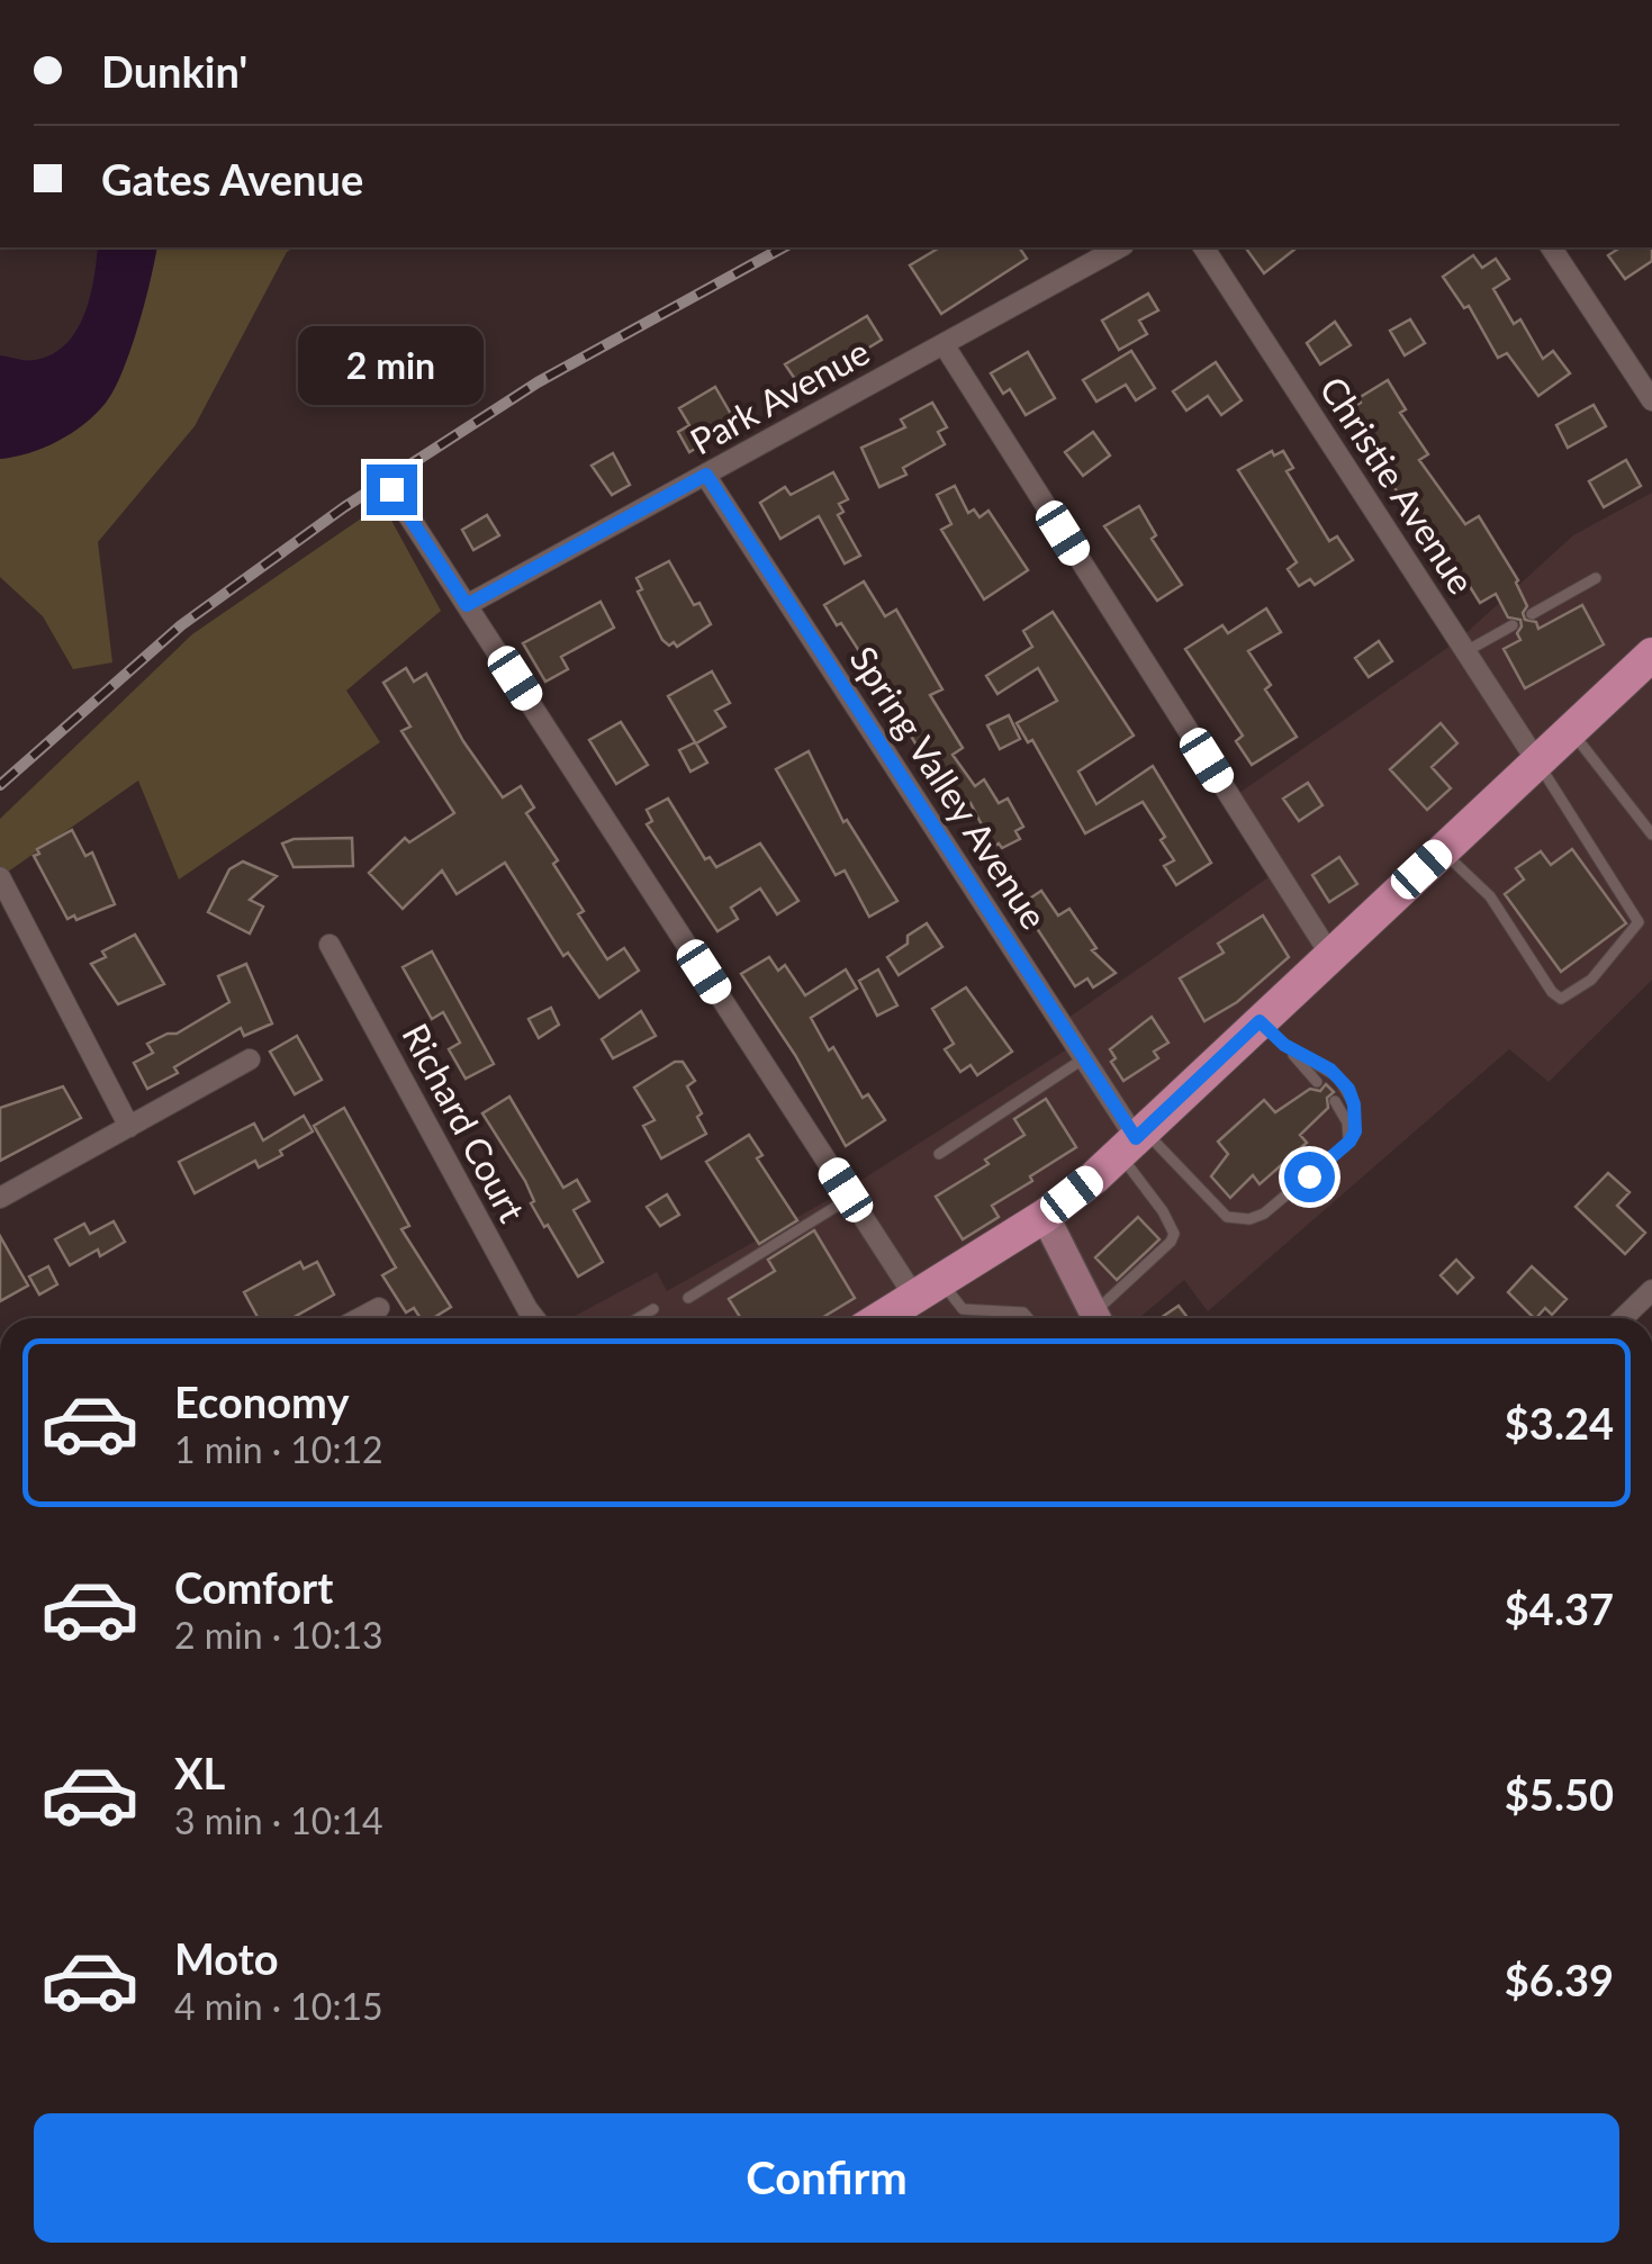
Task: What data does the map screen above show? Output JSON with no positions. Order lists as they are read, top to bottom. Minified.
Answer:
{"streets":{"street":["Park Avenue","Christie Avenue","Spring Valley Avenue","Richard Court"]},"crossings":[["Park Avenue","Spring Valley Avenue"]],"page":{"banner":["Dunkin'","Gates Avenue"],"bubble":"2 min","list":[{"name":"Economy","note":"1 min · 10:12","value":"$3.24"},{"name":"Comfort","note":"2 min · 10:13","value":"$4.37"},{"name":"XL","note":"3 min · 10:14","value":"$5.50"},{"name":"Moto","note":"4 min · 10:15","value":"$6.39"}],"buttons":"Confirm"}}
